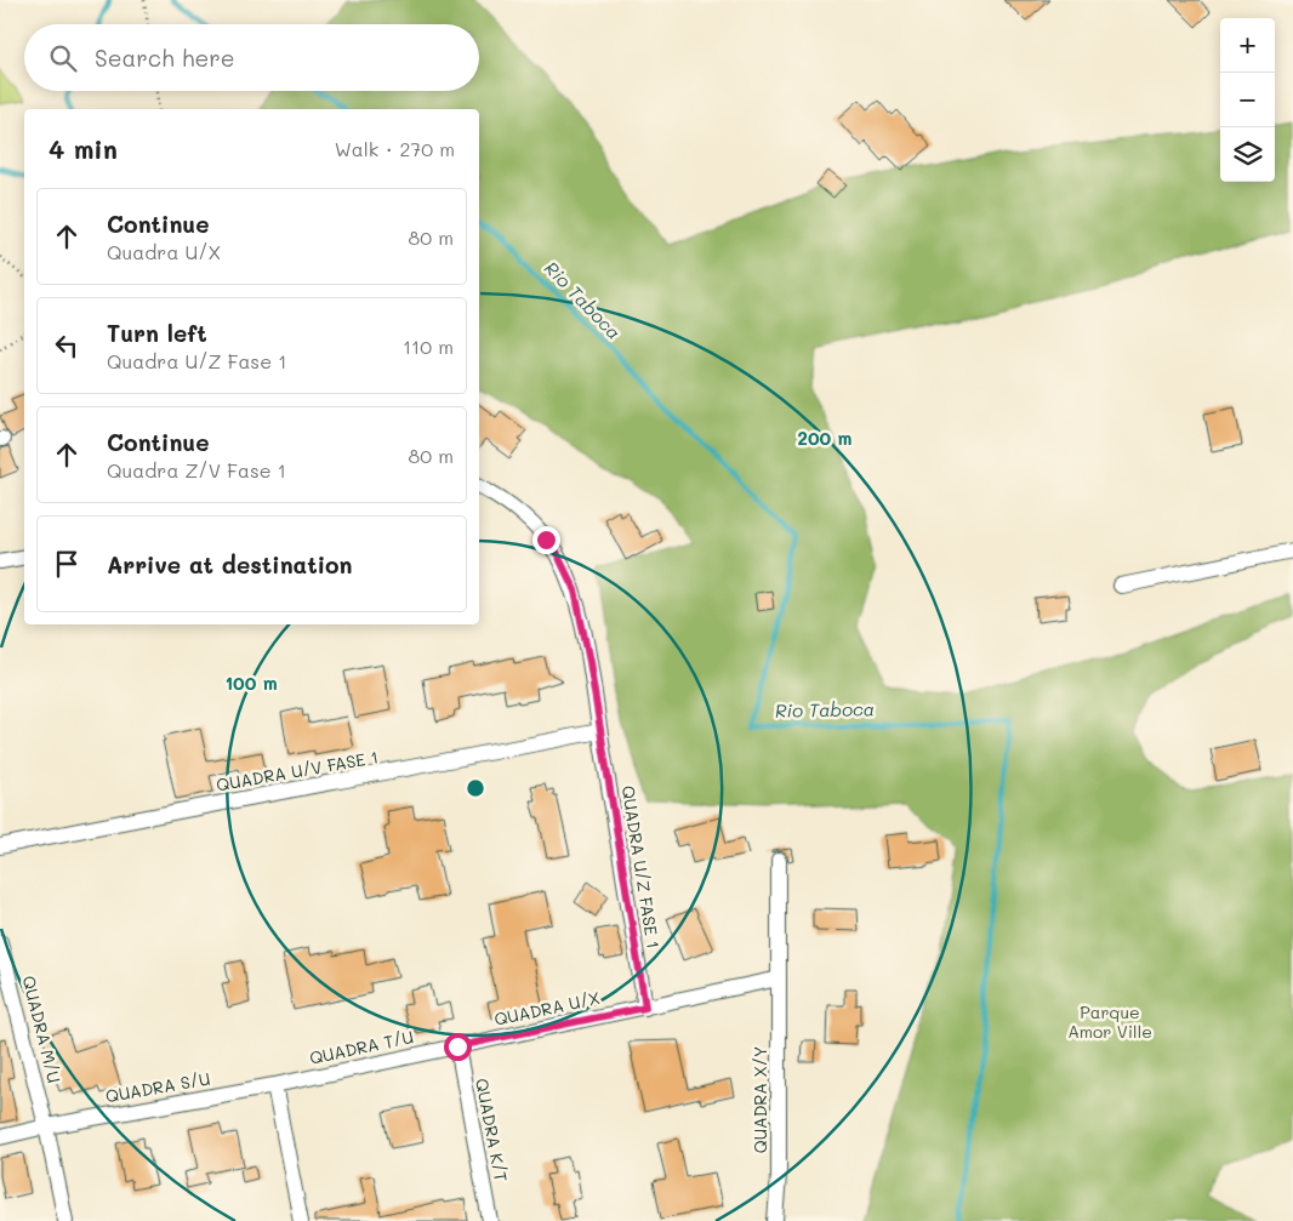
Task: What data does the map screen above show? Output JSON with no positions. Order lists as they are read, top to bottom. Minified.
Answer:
{"streets":{"street":["QUADRA U/V FASE 1","QUADRA U/Z FASE 1","QUADRA U/X","QUADRA M/U","QUADRA T/U","QUADRA S/U","QUADRA X/Y","QUADRA K/T"]},"crossings":[["QUADRA U/V FASE 1","QUADRA U/Z FASE 1"],["QUADRA U/Z FASE 1","QUADRA U/X"],["QUADRA U/X","QUADRA T/U"],["QUADRA U/X","QUADRA X/Y"],["QUADRA U/X","QUADRA K/T"],["QUADRA M/U","QUADRA S/U"],["QUADRA T/U","QUADRA S/U"],["QUADRA T/U","QUADRA K/T"]],"water":["Rio Taboca"],"parks":["Parque Amor Ville"],"page":{"map_buttons":["+","−"],"search":"Search here","heading":["4 min","Walk · 270 m"],"list":[["Continue","Quadra U/X","80 m"],["Turn left","Quadra U/Z Fase 1","110 m"],["Continue","Quadra Z/V Fase 1","80 m"],"Arrive at destination"]},"rings":["200 m","100 m"]}
